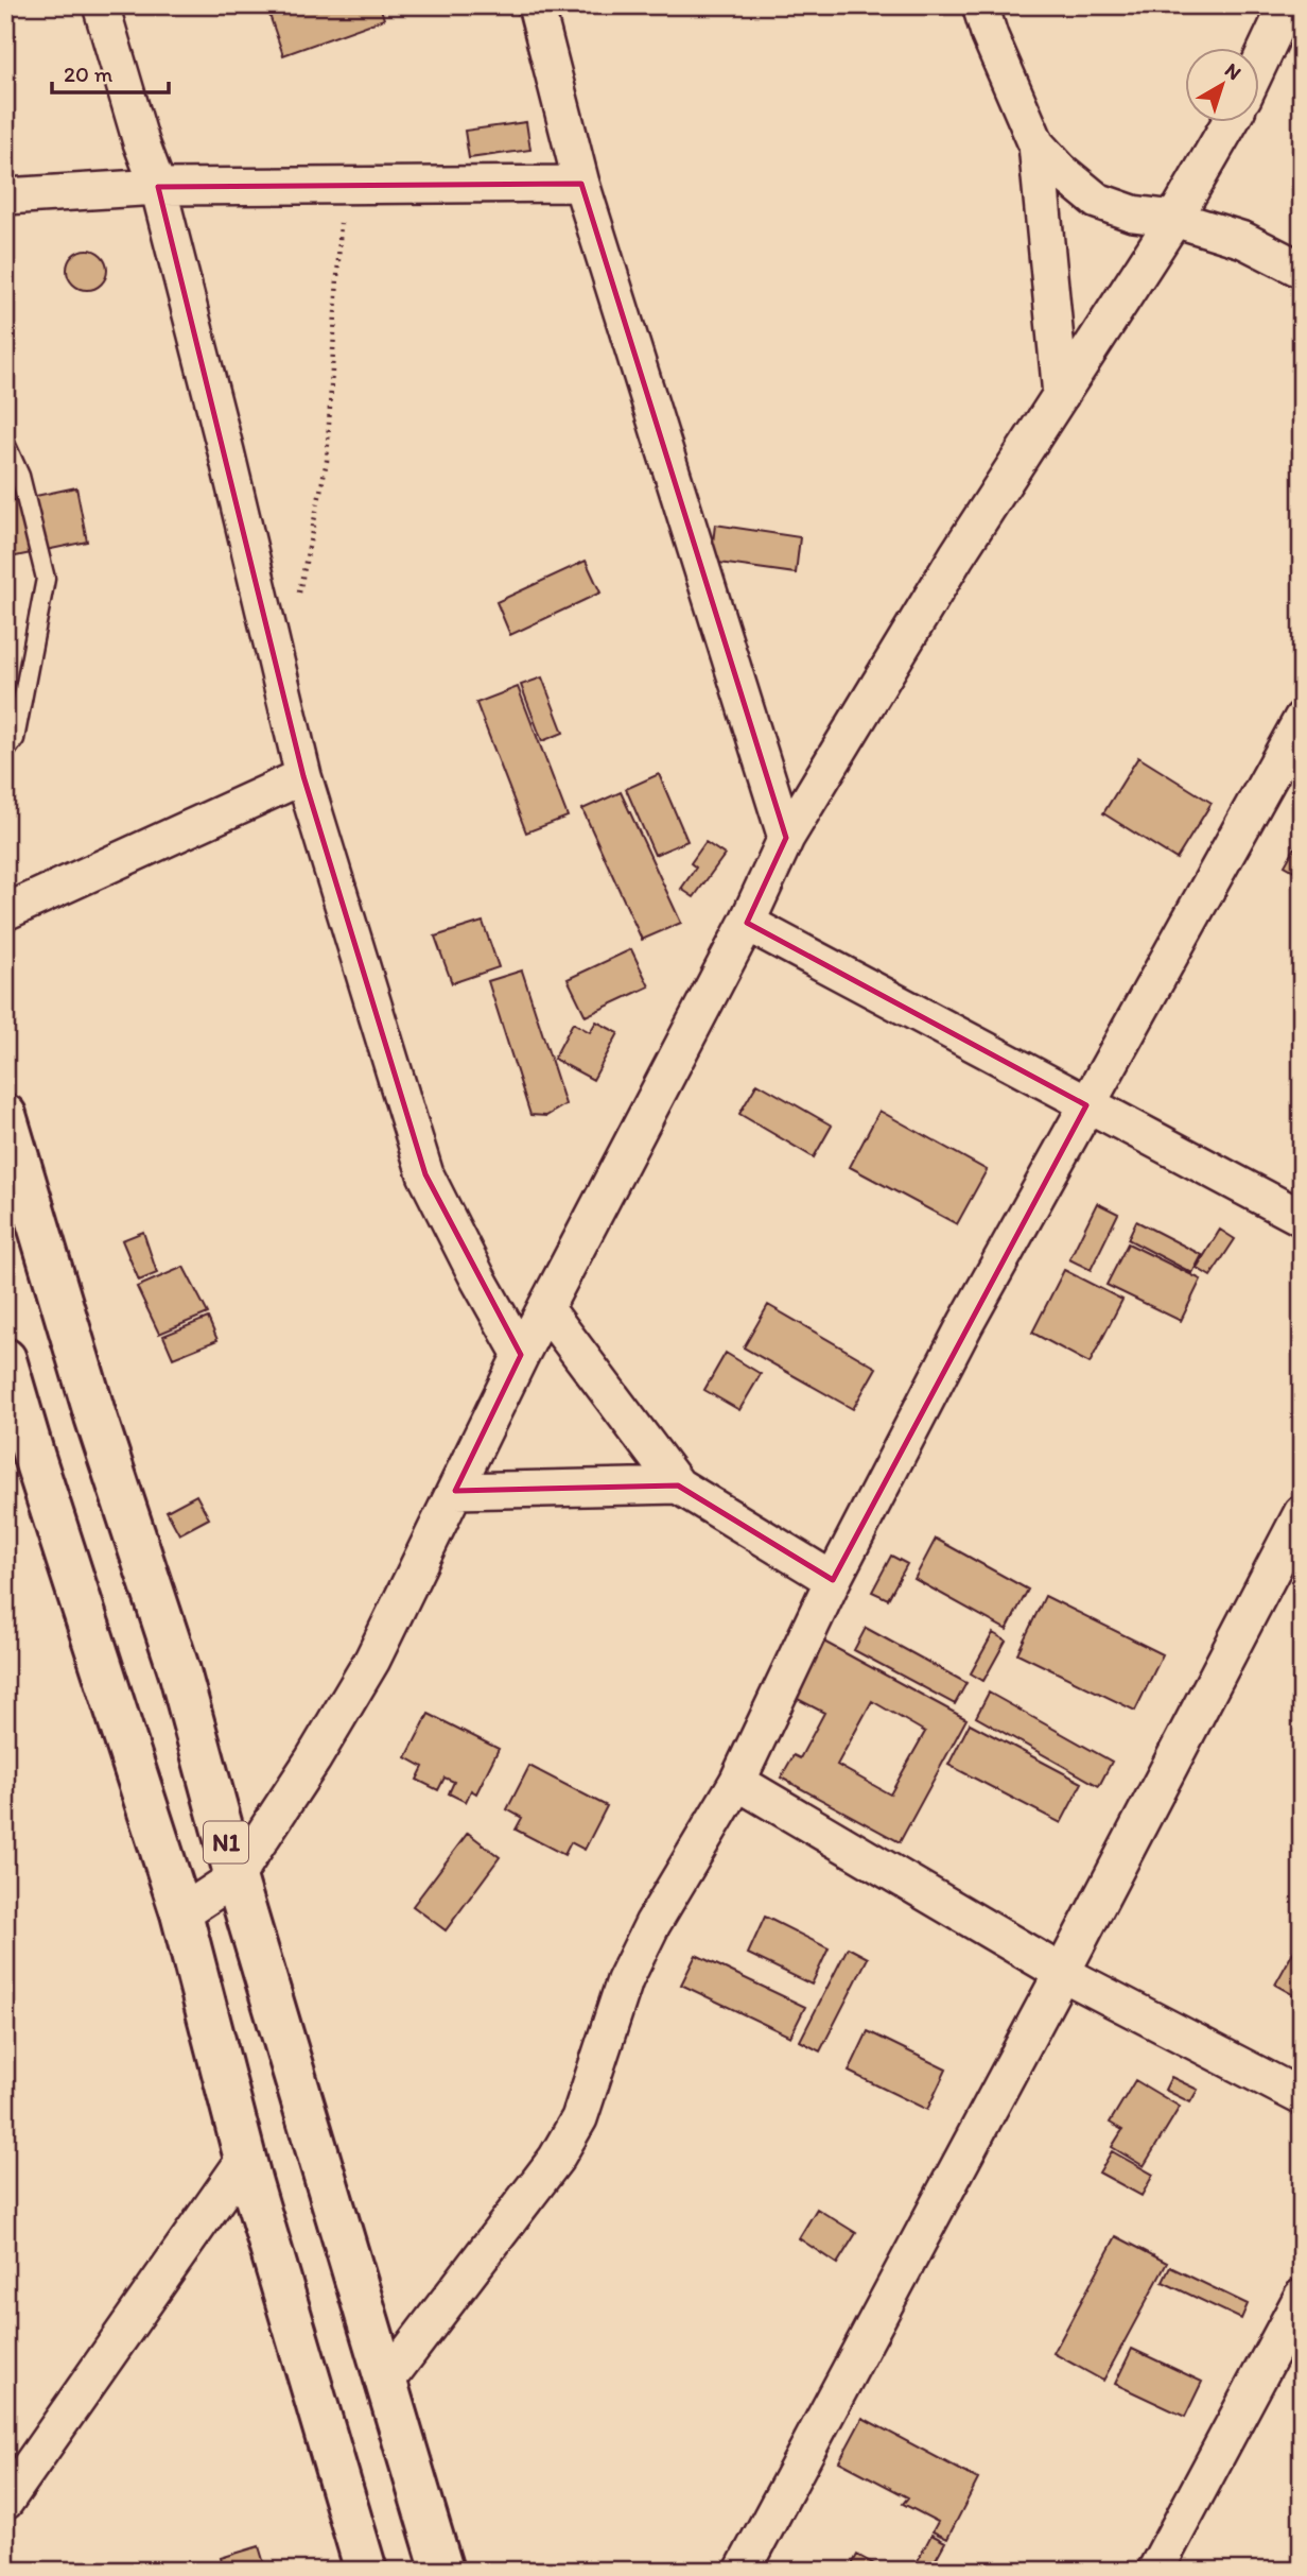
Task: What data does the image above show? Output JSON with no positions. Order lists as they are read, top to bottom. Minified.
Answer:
{"streets":{"highway":["N1"]},"scale_bar":"20 m","north":"top right"}
